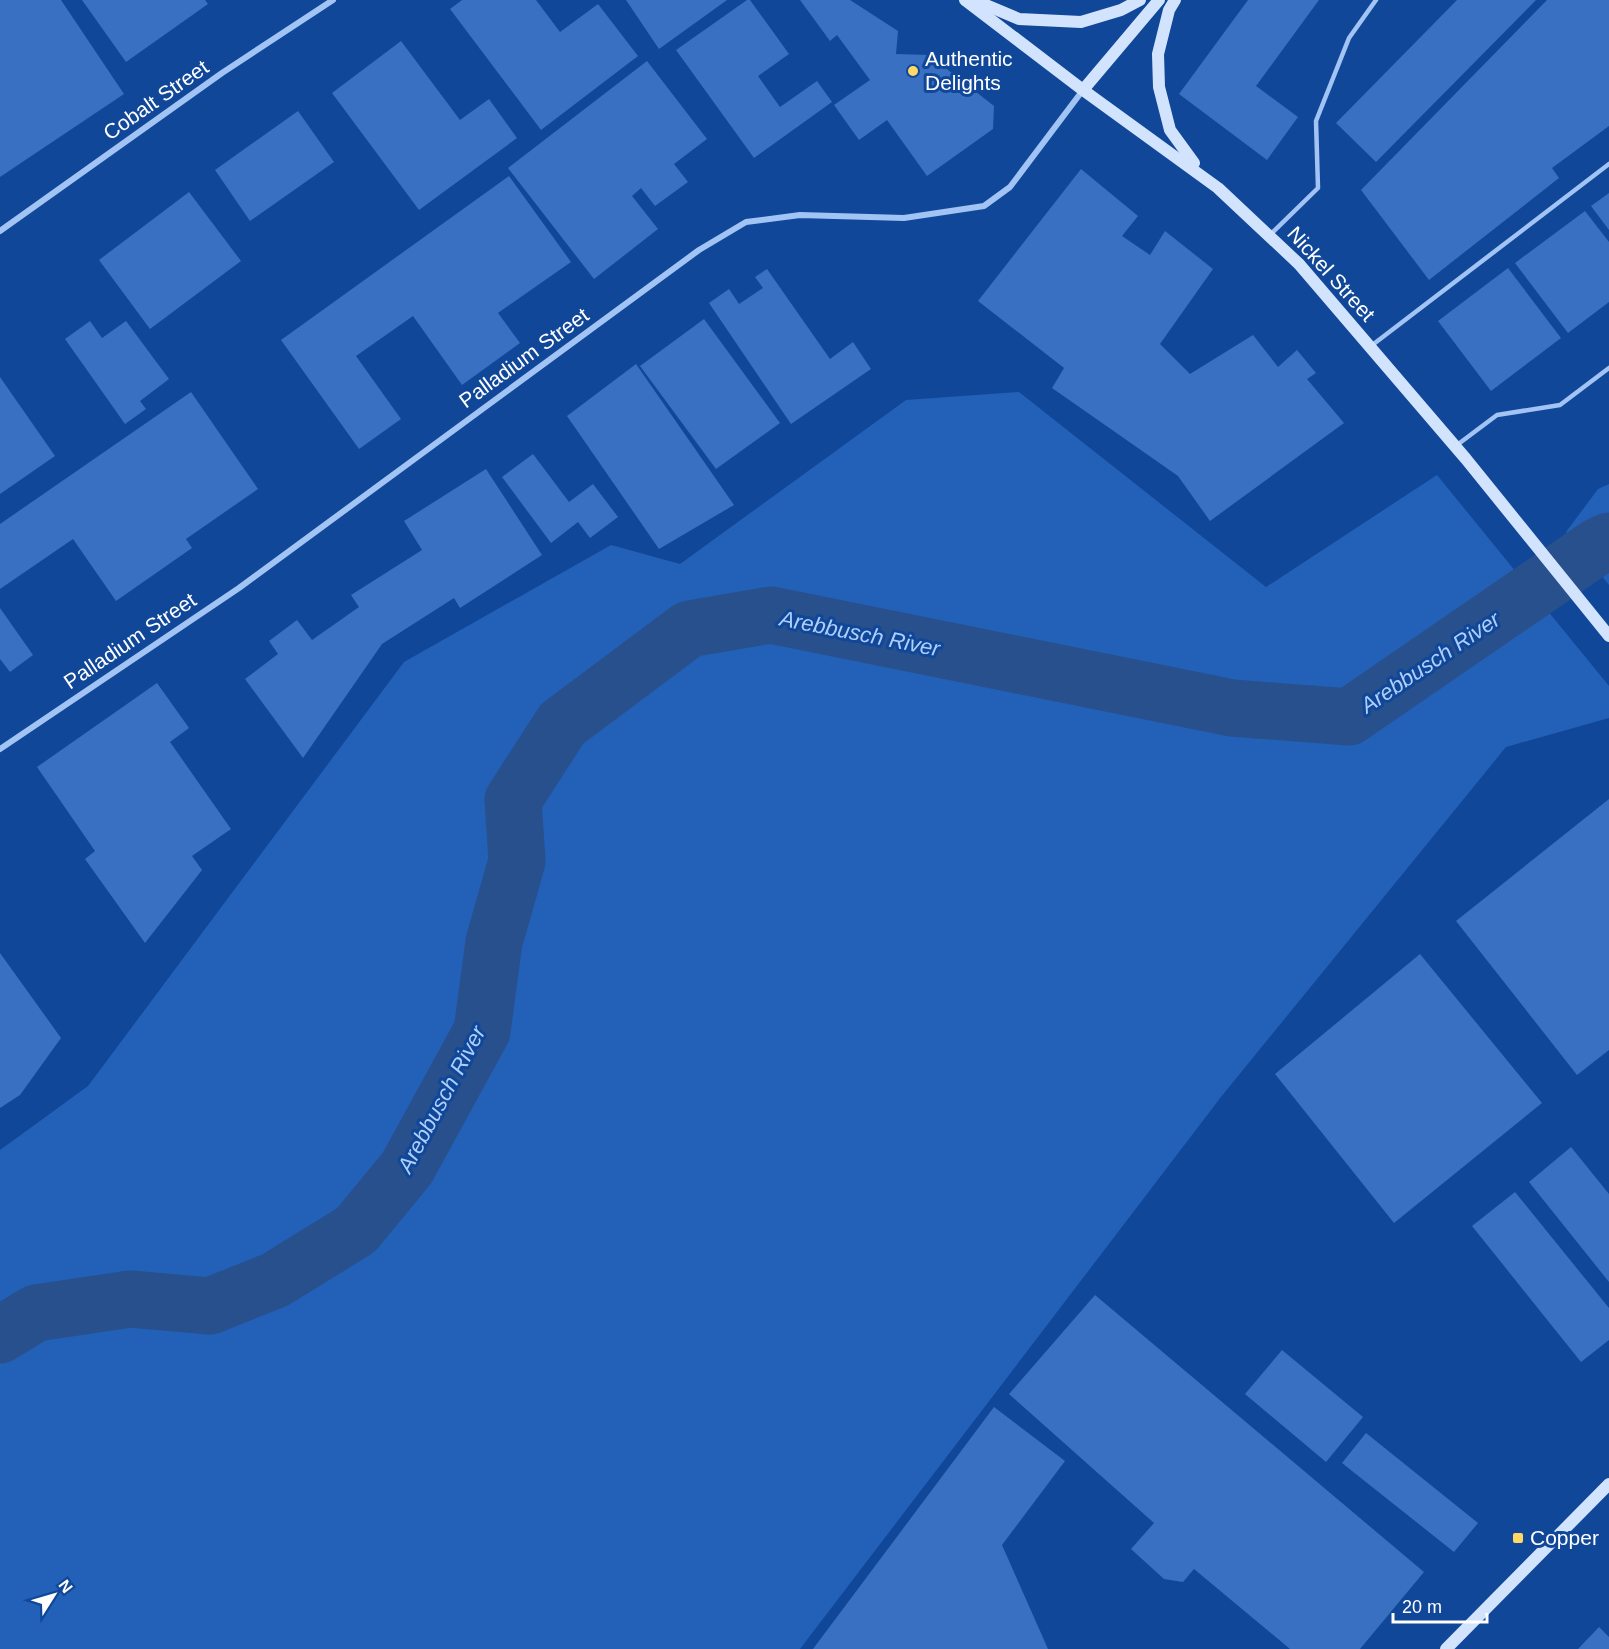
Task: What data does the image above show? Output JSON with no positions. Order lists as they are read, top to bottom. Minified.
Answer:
{"streets":{"street":["Cobalt Street","Nickel Street","Palladium Street"]},"crossings":[["Nickel Street","Palladium Street"]],"water":["Arebbusch River"],"places":{"other":["Authentic Delights"],"transit":["Copper"]},"scale_bar":"20 m","north":"top right"}
